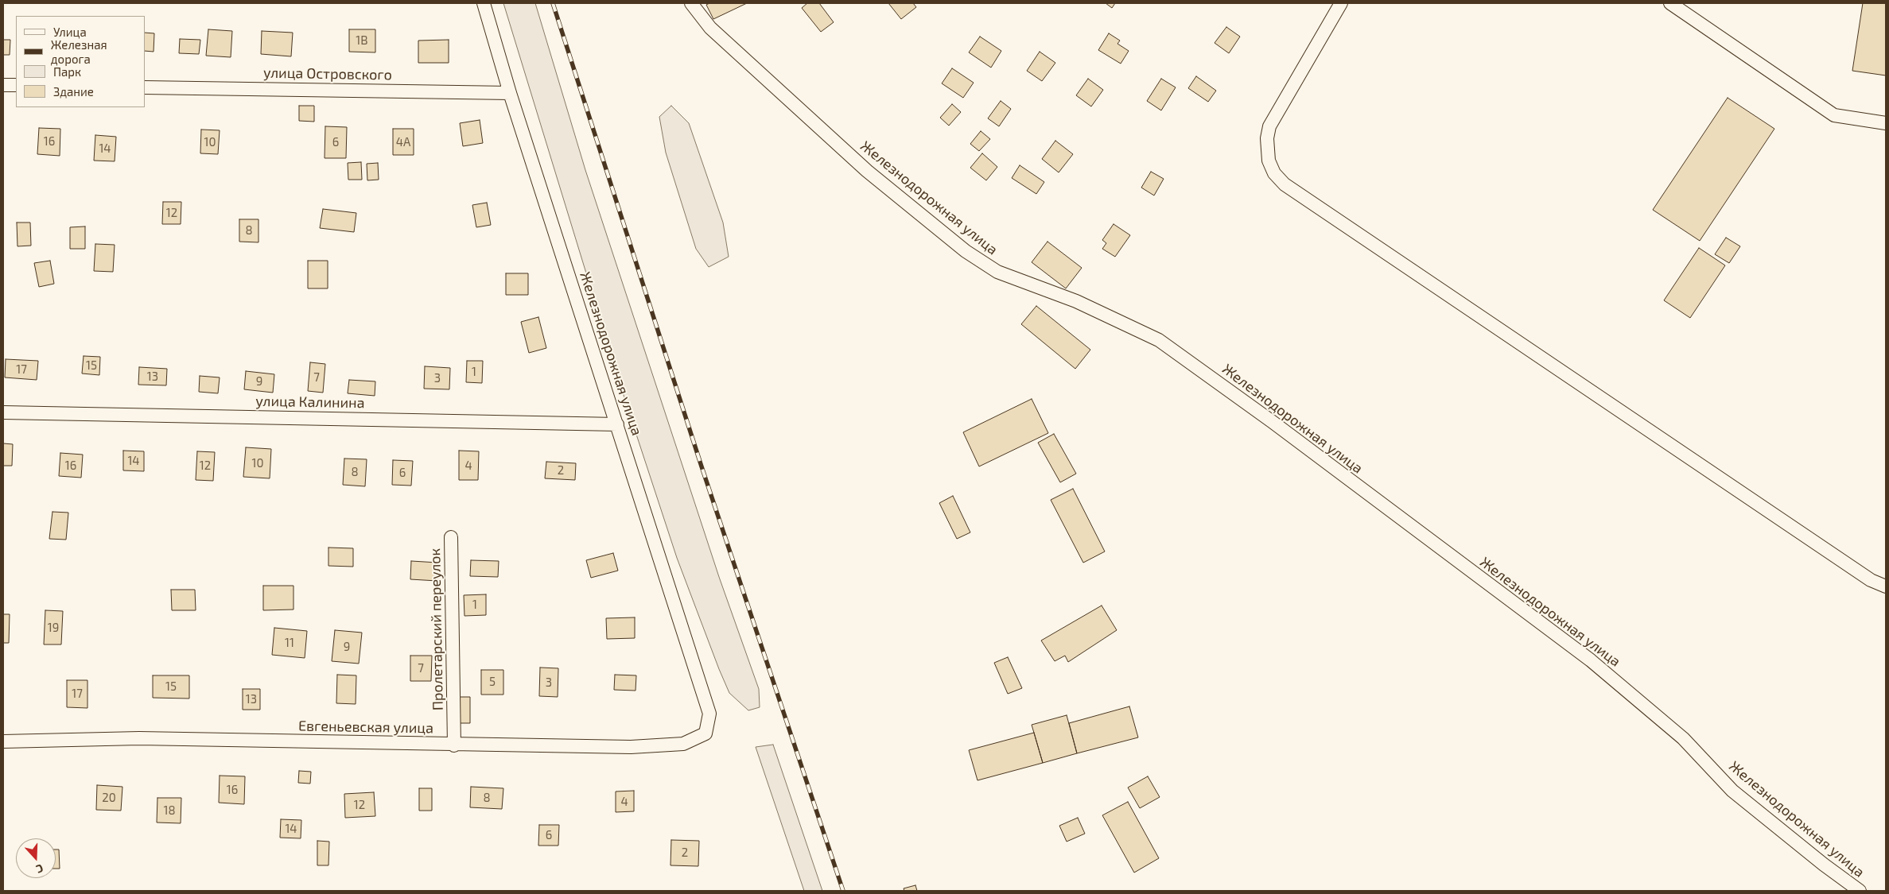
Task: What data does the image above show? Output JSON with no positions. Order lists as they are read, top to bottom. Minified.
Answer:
{"streets":{"street":["улица Островского","Железнодорожная улица","улица Калинина","Пролетарский переулок","Евгеньевская улица"]},"crossings":[["улица Островского","Железнодорожная улица"],["Железнодорожная улица","улица Калинина"],["Железнодорожная улица","Евгеньевская улица"],["Пролетарский переулок","Евгеньевская улица"]],"house_numbers":["1В","16","10","6","4А","14","12","8","15","17","1","13","7","3","9","14","10","16","12","4","2","8","6","1","19","11","9","7","5","3","15","17","13","16","20","8","4","12","18","14","6","2"],"legend":["Улица","Железная дорога","Парк","Здание"],"north":"bottom"}
